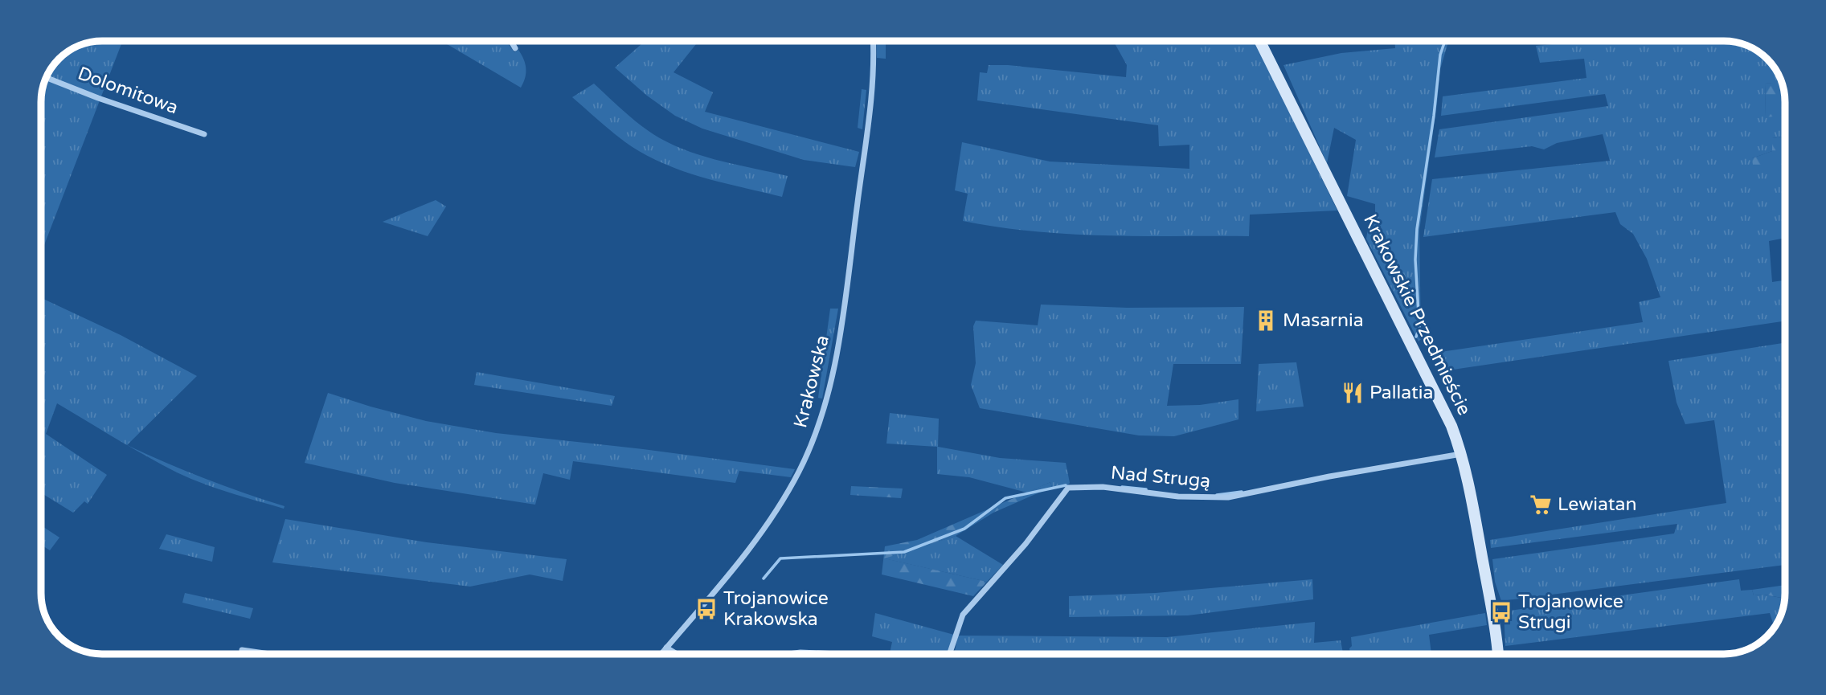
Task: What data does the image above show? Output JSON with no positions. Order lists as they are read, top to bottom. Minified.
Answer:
{"streets":{"main road":["Krakowskie Przedmieście"],"street":["Dolomitowa","Krakowska","Nad Strugą"]},"crossings":[["Krakowskie Przedmieście","Nad Strugą"]],"places":{"building":["Masarnia"],"restaurant":["Pallatia"],"supermarket":["Lewiatan"],"bus stop":["Trojanowice Krakowska","Trojanowice Strugi"]}}
